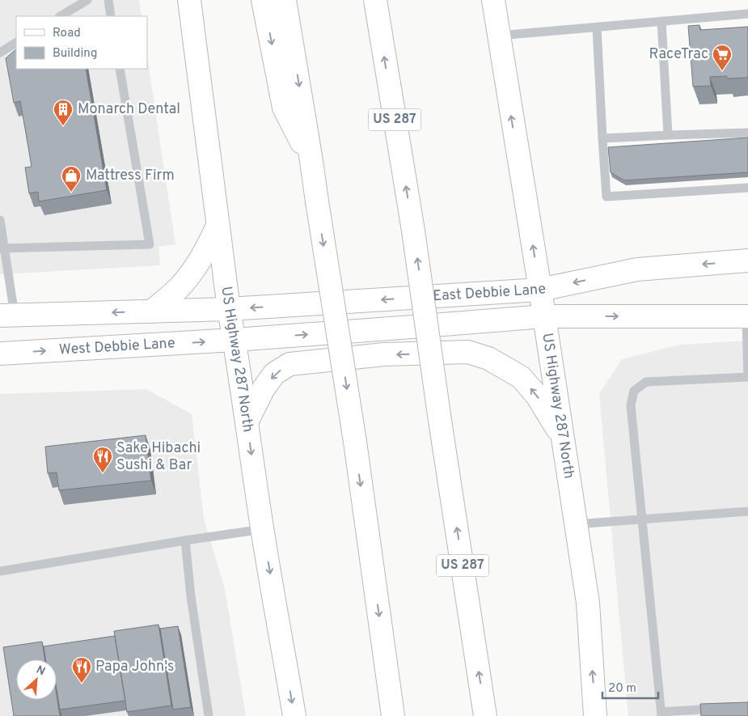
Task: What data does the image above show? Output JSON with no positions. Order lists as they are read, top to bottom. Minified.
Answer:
{"streets":{"main road":["US 287","East Debbie Lane","West Debbie Lane","US Highway 287 North"]},"crossings":[["East Debbie Lane","West Debbie Lane"],["East Debbie Lane","US Highway 287 North"],["West Debbie Lane","US Highway 287 North"]],"places":{"supermarket":["RaceTrac"],"building":["Monarch Dental"],"shop":["Mattress Firm"],"restaurant":["Sake Hibachi Sushi & Bar","Papa John's"]},"legend":["Road","Building"],"scale_bar":"20 m","north":"top right"}
